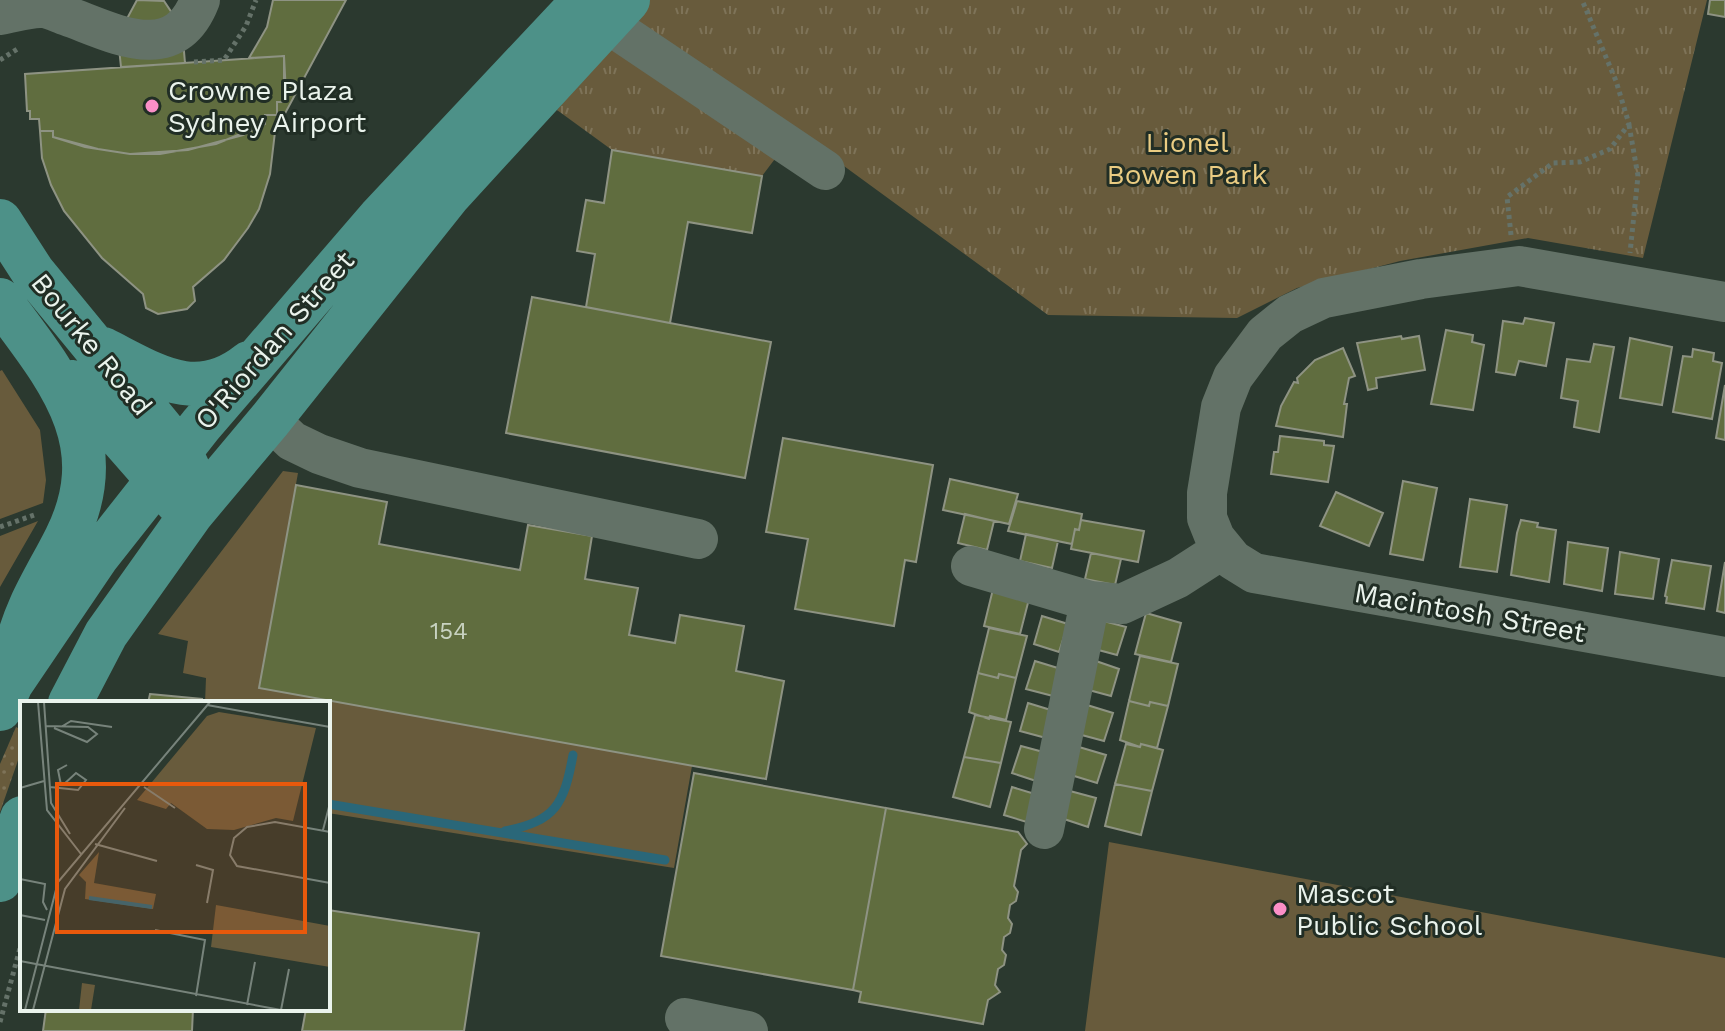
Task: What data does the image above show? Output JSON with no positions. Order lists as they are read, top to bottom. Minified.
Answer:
{"streets":{"main road":["O'Riordan Street","Bourke Road"],"street":["Macintosh Street"]},"crossings":[["O'Riordan Street","Bourke Road"]],"parks":["Lionel Bowen Park"],"places":["Crowne Plaza Sydney Airport","Mascot Public School"],"house_numbers":["154"]}
